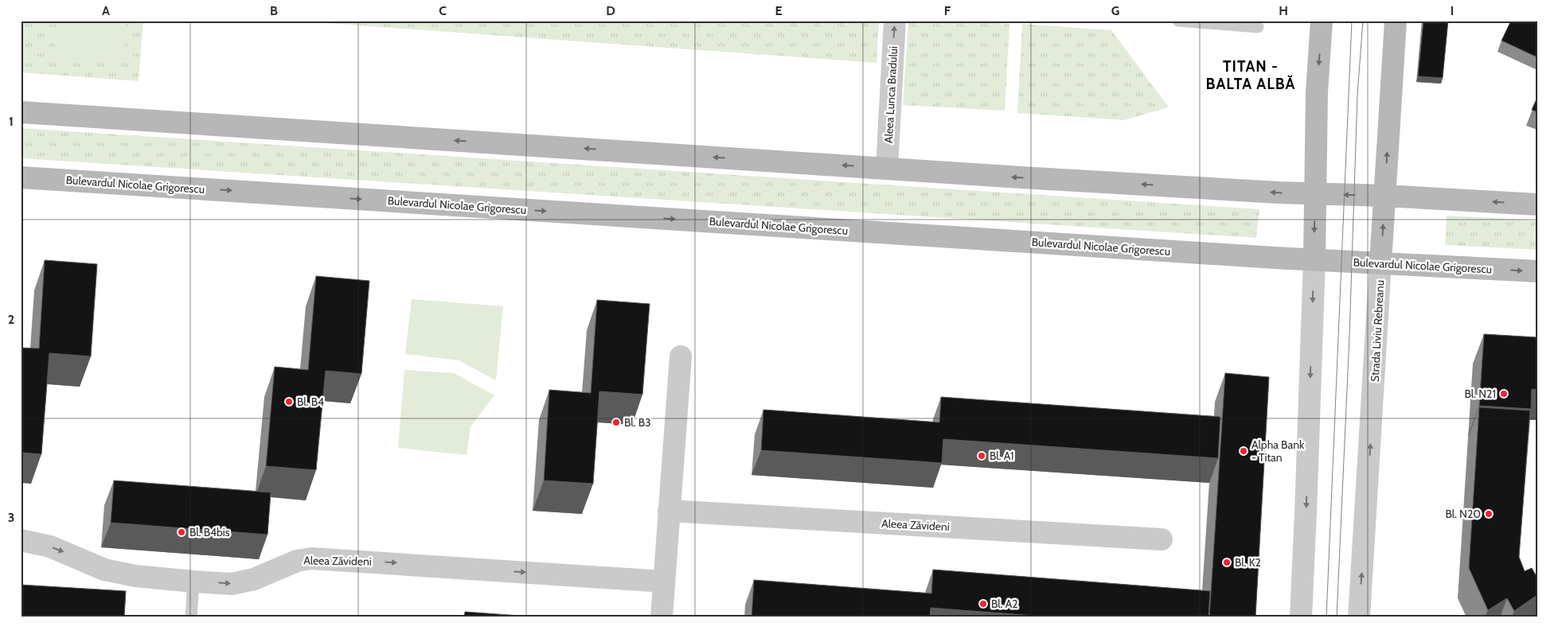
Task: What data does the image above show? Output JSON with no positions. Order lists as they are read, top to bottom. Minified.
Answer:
{"streets":{"main road":["Bulevardul Nicolae Grigorescu","Strada Liviu Rebreanu"],"street":["Aleea Lunca Bradului","Aleea Zăvideni"]},"crossings":[["Bulevardul Nicolae Grigorescu","Strada Liviu Rebreanu"]],"one_way":["Aleea Lunca Bradului","Aleea Zăvideni"],"districts":["TITAN - BALTA ALBĂ"],"places":["Bl. N21","Bl. B4","Bl. B3","Alpha Bank - Titan","Bl. A1","Bl. N20","Bl. B4bis","Bl. K2","Bl. A2"],"grid":{"columns":["A","B","C","D","E","F","G","H","I"],"rows":["1","2","3"]}}
